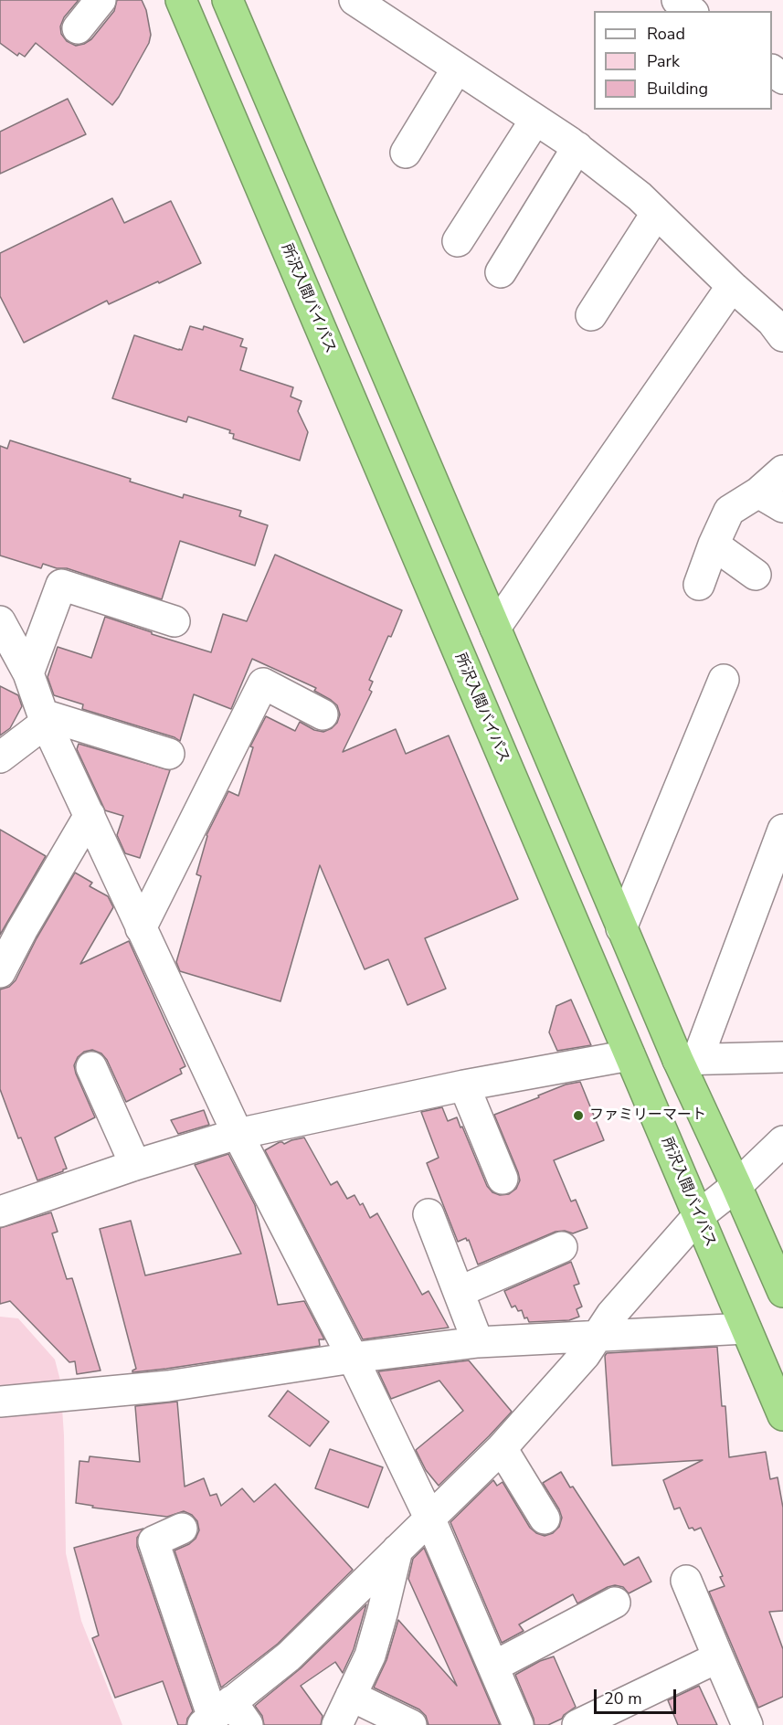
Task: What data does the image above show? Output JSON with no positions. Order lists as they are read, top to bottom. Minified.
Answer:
{"streets":{"highway":["所沢入間バイパス"]},"places":["ファミリーマート"],"legend":["Road","Park","Building"],"scale_bar":"20 m"}
